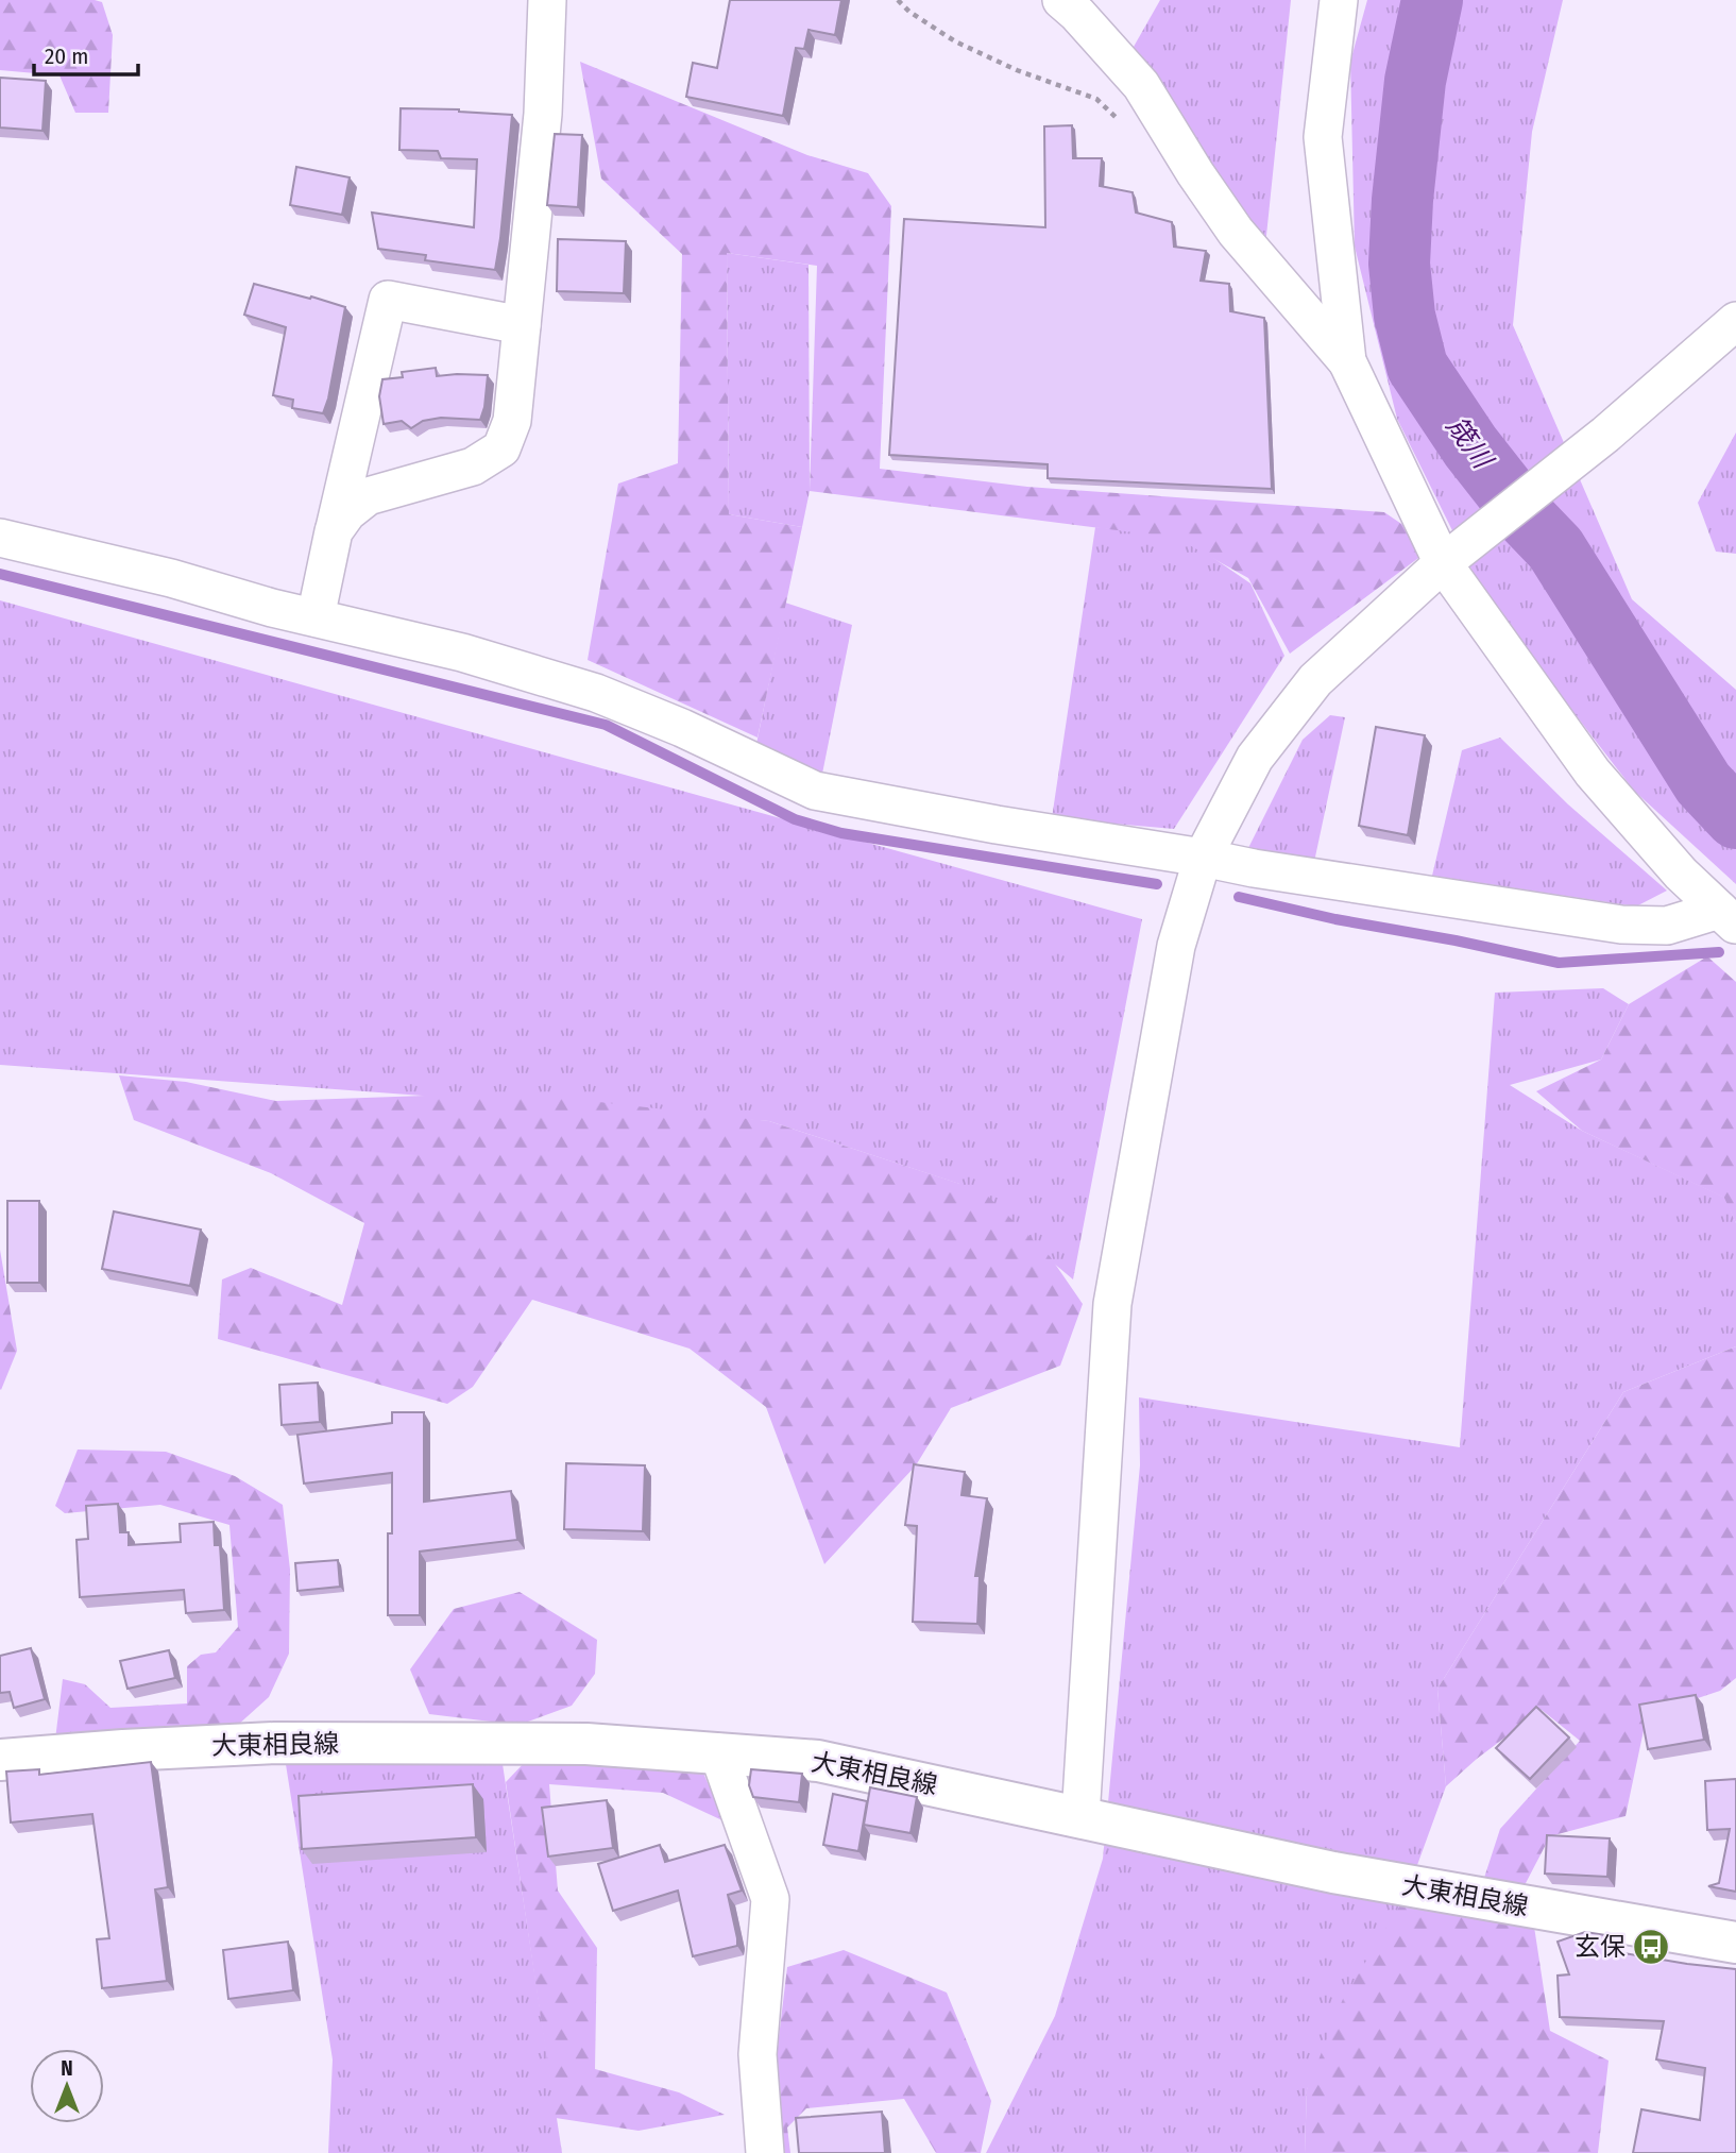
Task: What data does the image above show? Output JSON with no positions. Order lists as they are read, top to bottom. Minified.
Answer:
{"streets":{"main road":["大東相良線"]},"water":["筬川"],"places":{"bus stop":["玄保"]},"scale_bar":"20 m","north":"top"}
